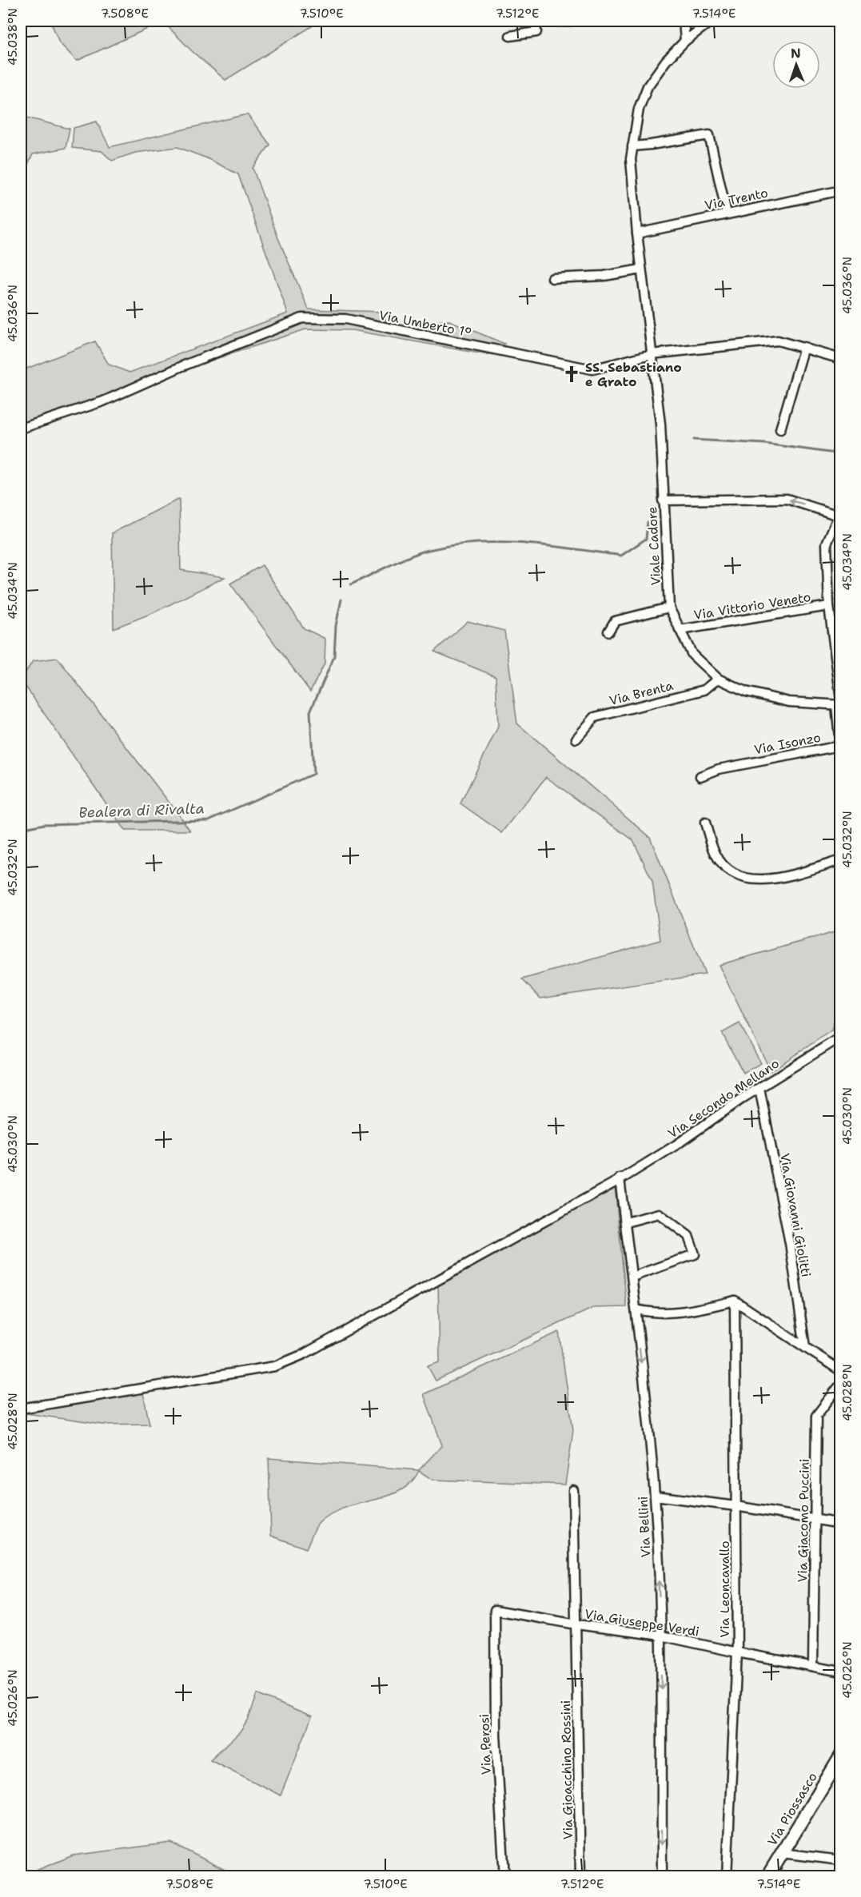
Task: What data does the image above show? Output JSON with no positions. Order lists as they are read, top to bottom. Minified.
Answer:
{"streets":{"street":["Via Trento","Via Umberto 1°","Viale Cadore","Via Vittorio Veneto","Via Brenta","Via Isonzo","Via Secondo Mellano","Via Giovanni Giolitti","Via Giacomo Puccini","Via Bellini","Via Leoncavallo","Via Giuseppe Verdi","Via Perosi","Via Gioacchino Rossini","Via Piossasco"]},"crossings":[["Via Trento","Viale Cadore"],["Via Umberto 1°","Viale Cadore"],["Viale Cadore","Via Vittorio Veneto"],["Viale Cadore","Via Brenta"],["Viale Cadore","Via Isonzo"],["Via Secondo Mellano","Via Giovanni Giolitti"],["Via Secondo Mellano","Via Bellini"],["Via Giacomo Puccini","Via Giuseppe Verdi"],["Via Bellini","Via Giuseppe Verdi"],["Via Leoncavallo","Via Giuseppe Verdi"],["Via Giuseppe Verdi","Via Perosi"],["Via Giuseppe Verdi","Via Gioacchino Rossini"]],"water":["Bealera di Rivalta"],"places":{"church":["SS. Sebastiano e Grato"]},"north":"top","coordinates":["7.508°E","7.510°E","7.512°E","7.514°E","45.038°N","45.036°N","45.034°N","45.032°N","45.030°N","45.028°N","45.026°N"]}
